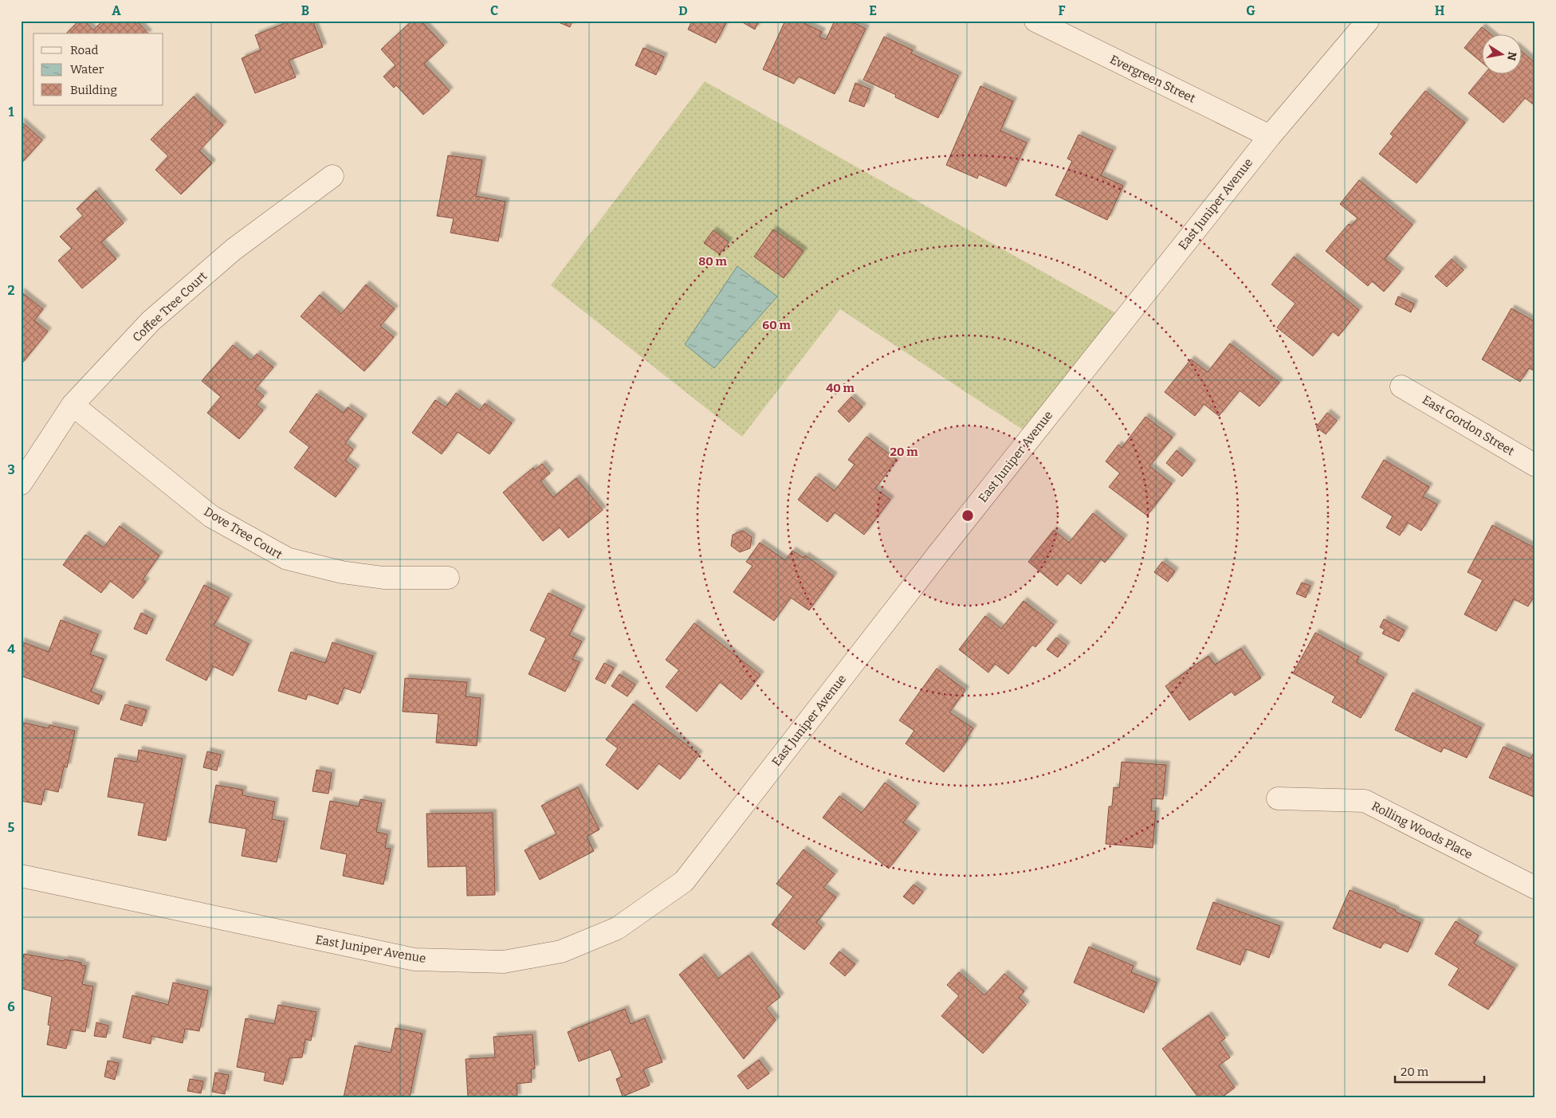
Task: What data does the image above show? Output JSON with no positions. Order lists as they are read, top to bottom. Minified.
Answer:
{"streets":{"street":["Evergreen Street","East Juniper Avenue","Coffee Tree Court","East Gordon Street","Dove Tree Court","Rolling Woods Place"]},"crossings":[["Evergreen Street","East Juniper Avenue"],["Coffee Tree Court","Dove Tree Court"]],"legend":["Road","Water","Building"],"scale_bar":"20 m","north":"right","grid":{"columns":["A","B","C","D","E","F","G","H"],"rows":["1","2","3","4","5","6"]},"rings":["80 m","60 m","40 m","20 m"]}
